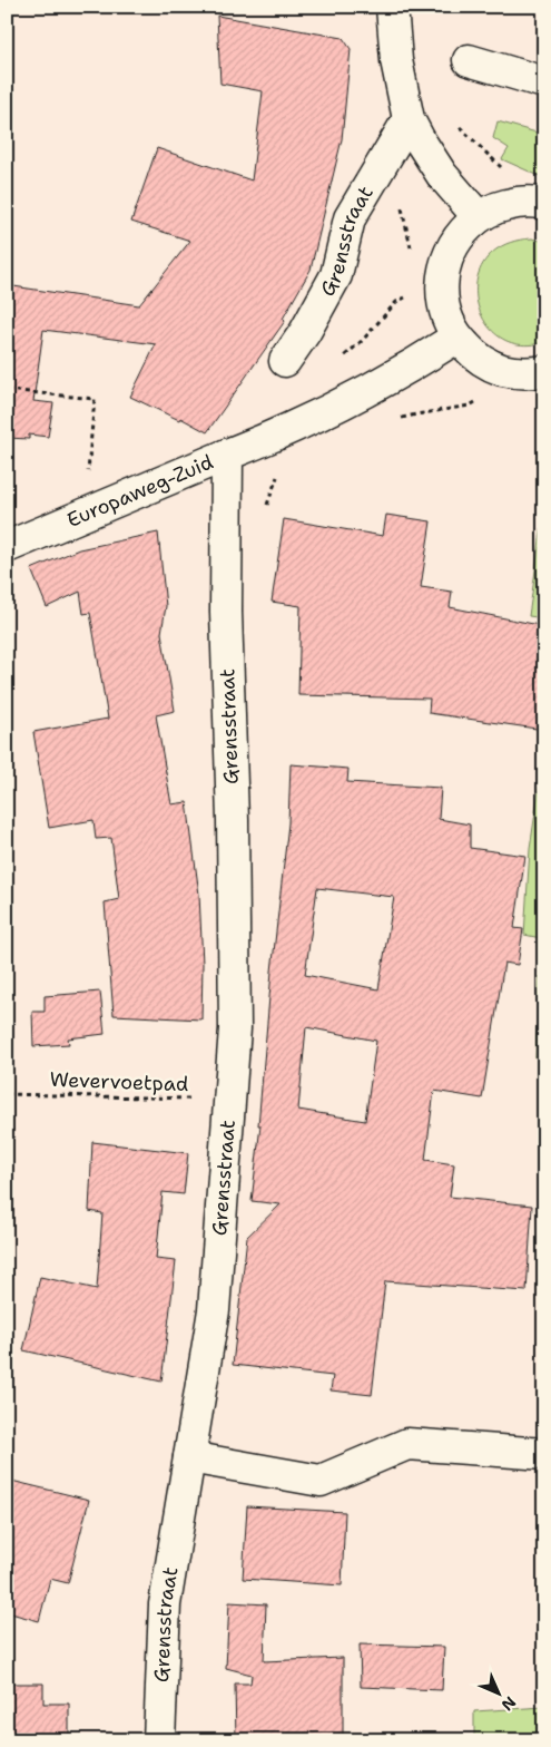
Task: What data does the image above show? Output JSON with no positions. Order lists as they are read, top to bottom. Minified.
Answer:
{"streets":{"main road":["Grensstraat","Europaweg-Zuid"],"path":["Wevervoetpad"]},"crossings":[["Grensstraat","Europaweg-Zuid"],["Grensstraat","Wevervoetpad"]],"north":"bottom right"}
